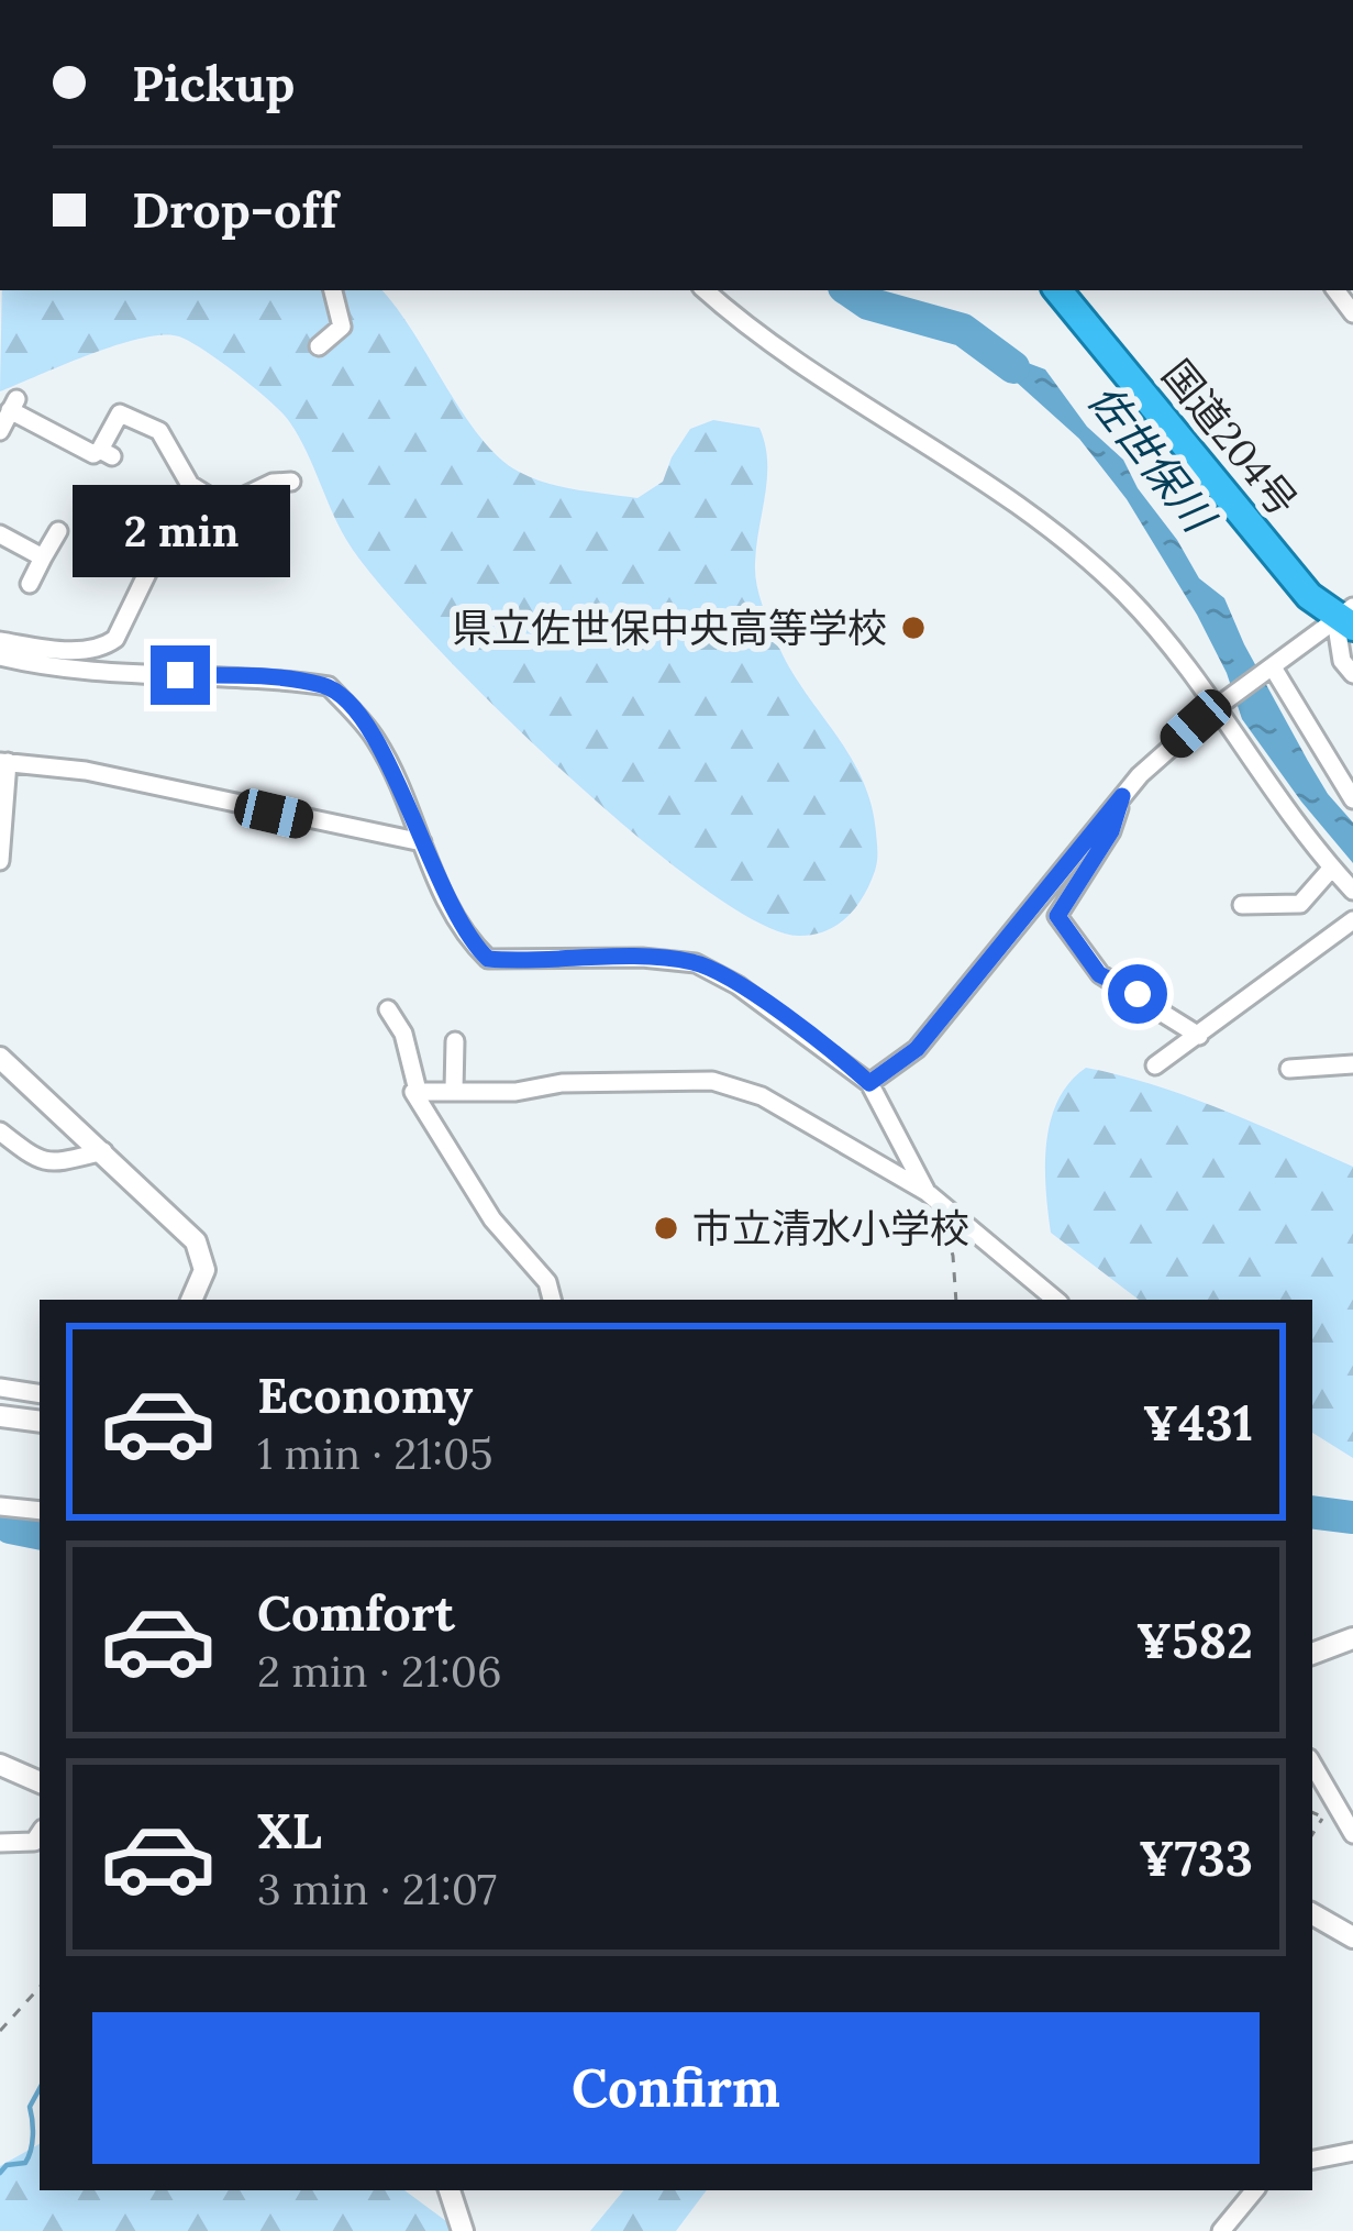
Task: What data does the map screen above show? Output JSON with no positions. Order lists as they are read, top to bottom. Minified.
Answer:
{"streets":{"highway":["国道204号"]},"water":["佐世保川"],"places":["県立佐世保中央高等学校","市立清水小学校"],"page":{"banner":["Pickup","Drop-off"],"bubble":"2 min","list":[{"name":"Economy","note":"1 min · 21:05","value":"¥431"},{"name":"Comfort","note":"2 min · 21:06","value":"¥582"},{"name":"XL","note":"3 min · 21:07","value":"¥733"}],"buttons":"Confirm"}}
